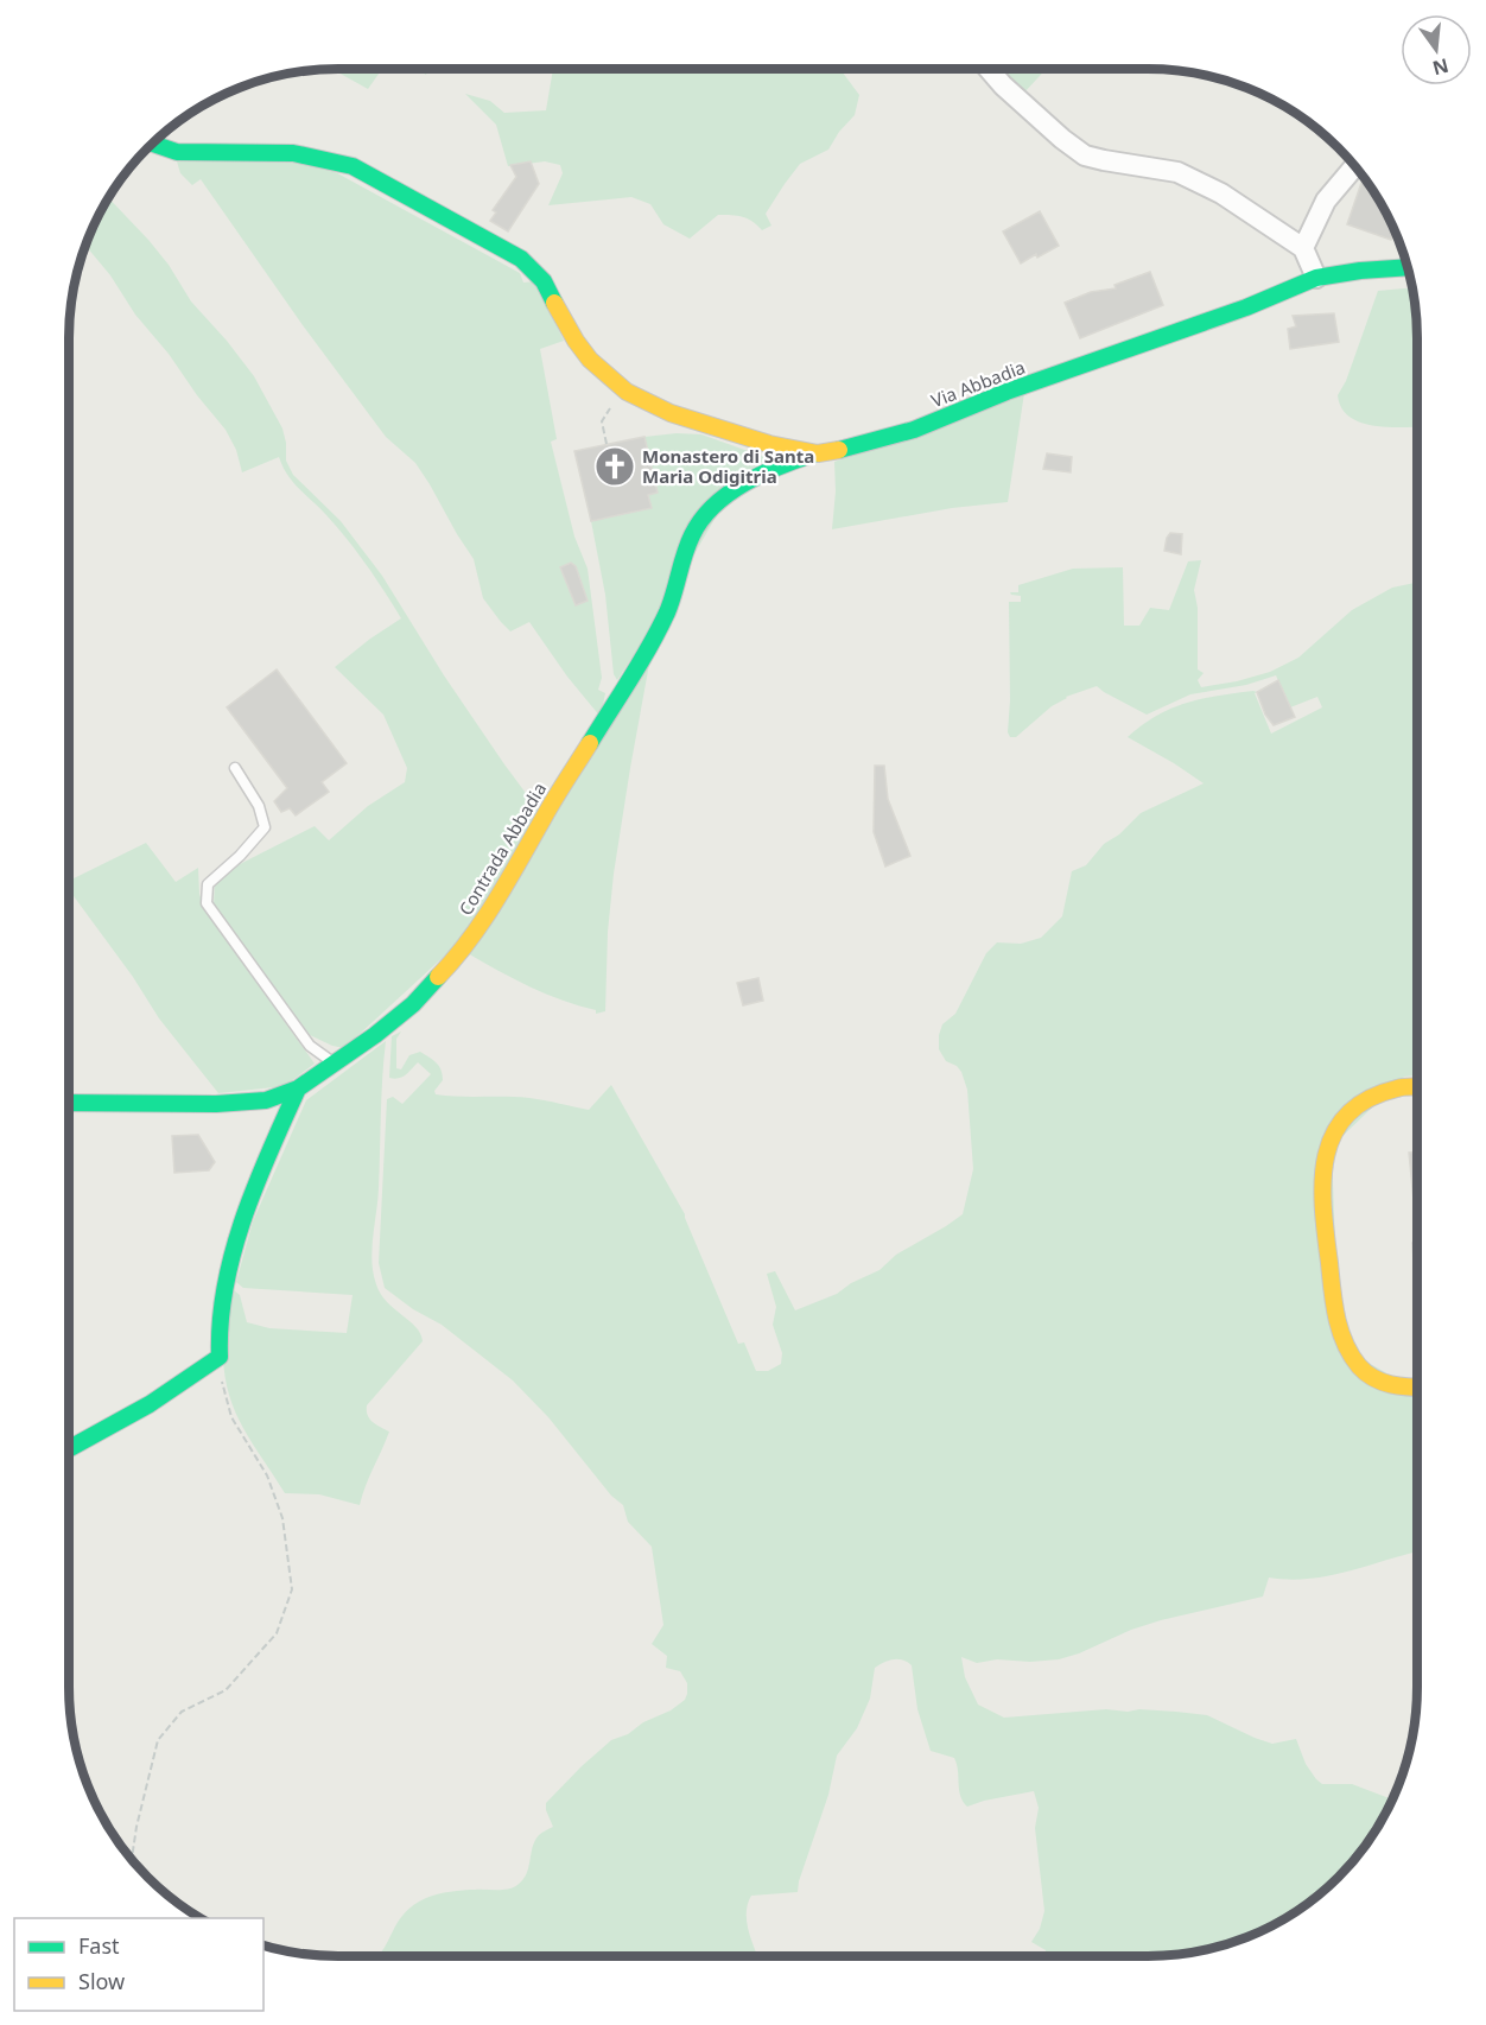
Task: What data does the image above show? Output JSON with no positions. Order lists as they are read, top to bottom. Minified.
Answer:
{"streets":{"street":["Via Abbadia","Contrada Abbadia"]},"crossings":[["Via Abbadia","Contrada Abbadia"]],"places":{"church":["Monastero di Santa Maria Odigitria"]},"legend":["Fast","Slow"],"north":"bottom"}
